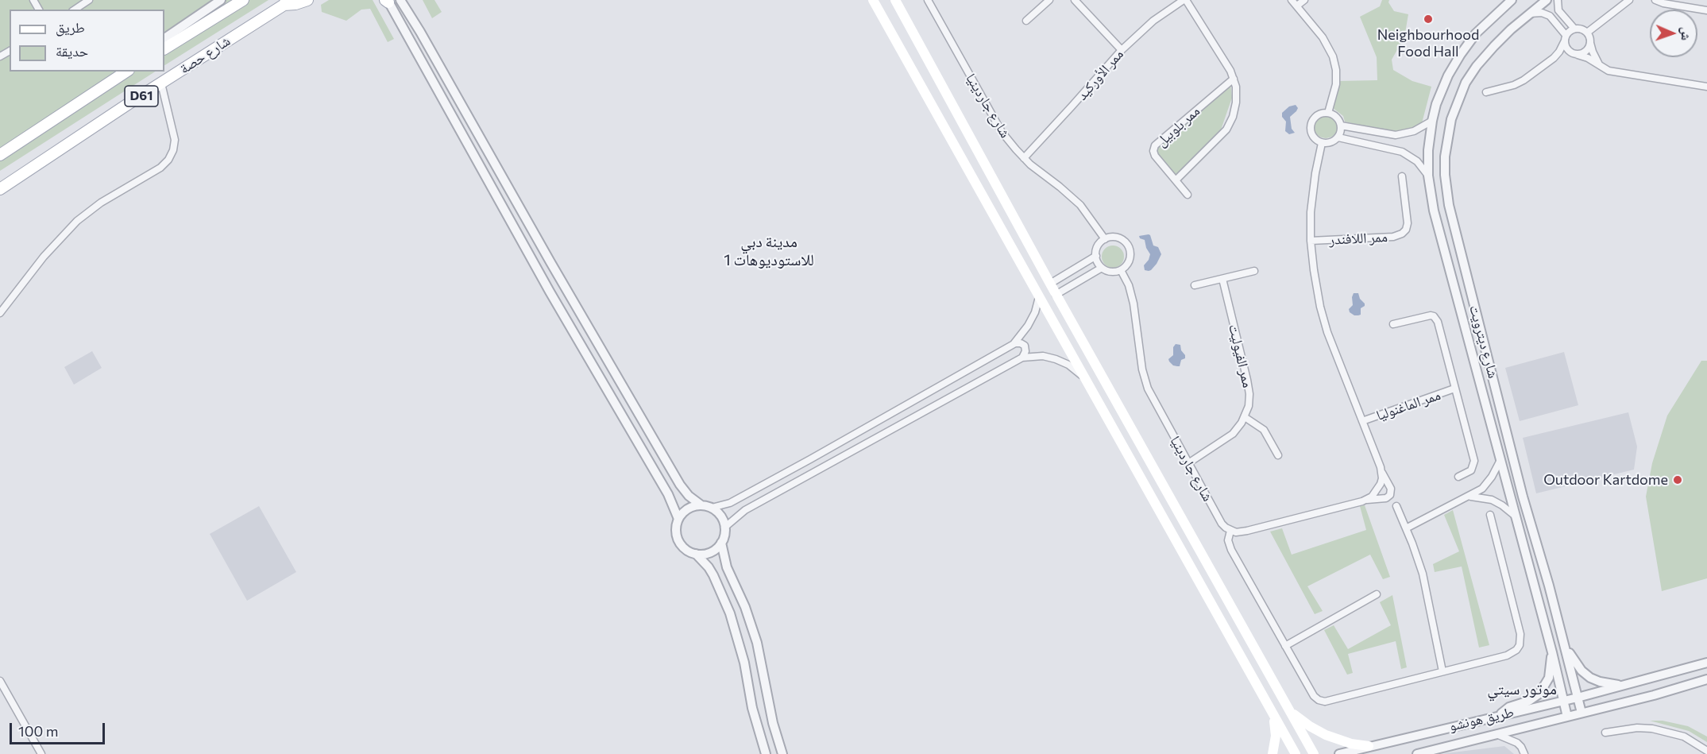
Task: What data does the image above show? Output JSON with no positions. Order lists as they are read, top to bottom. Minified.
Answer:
{"streets":{"main road":["شارع حصة","D61"],"street":["ممر الأوركيد","شارع جاردينيا","ممر بلوبيل","ممر اللافندر","شارع ديترويت","ممر الفيوليت","ممر الماغنوليا","طريق هونشو"]},"crossings":[["ممر الأوركيد","شارع جاردينيا"],["شارع جاردينيا","ممر الفيوليت"],["شارع ديترويت","طريق هونشو"]],"districts":["مدينة دبي للاستوديوهات 1","موتور سيتي"],"places":["Neighbourhood Food Hall","Outdoor Kartdome"],"legend":["طريق","حديقة"],"scale_bar":"100 m","north":"right"}
